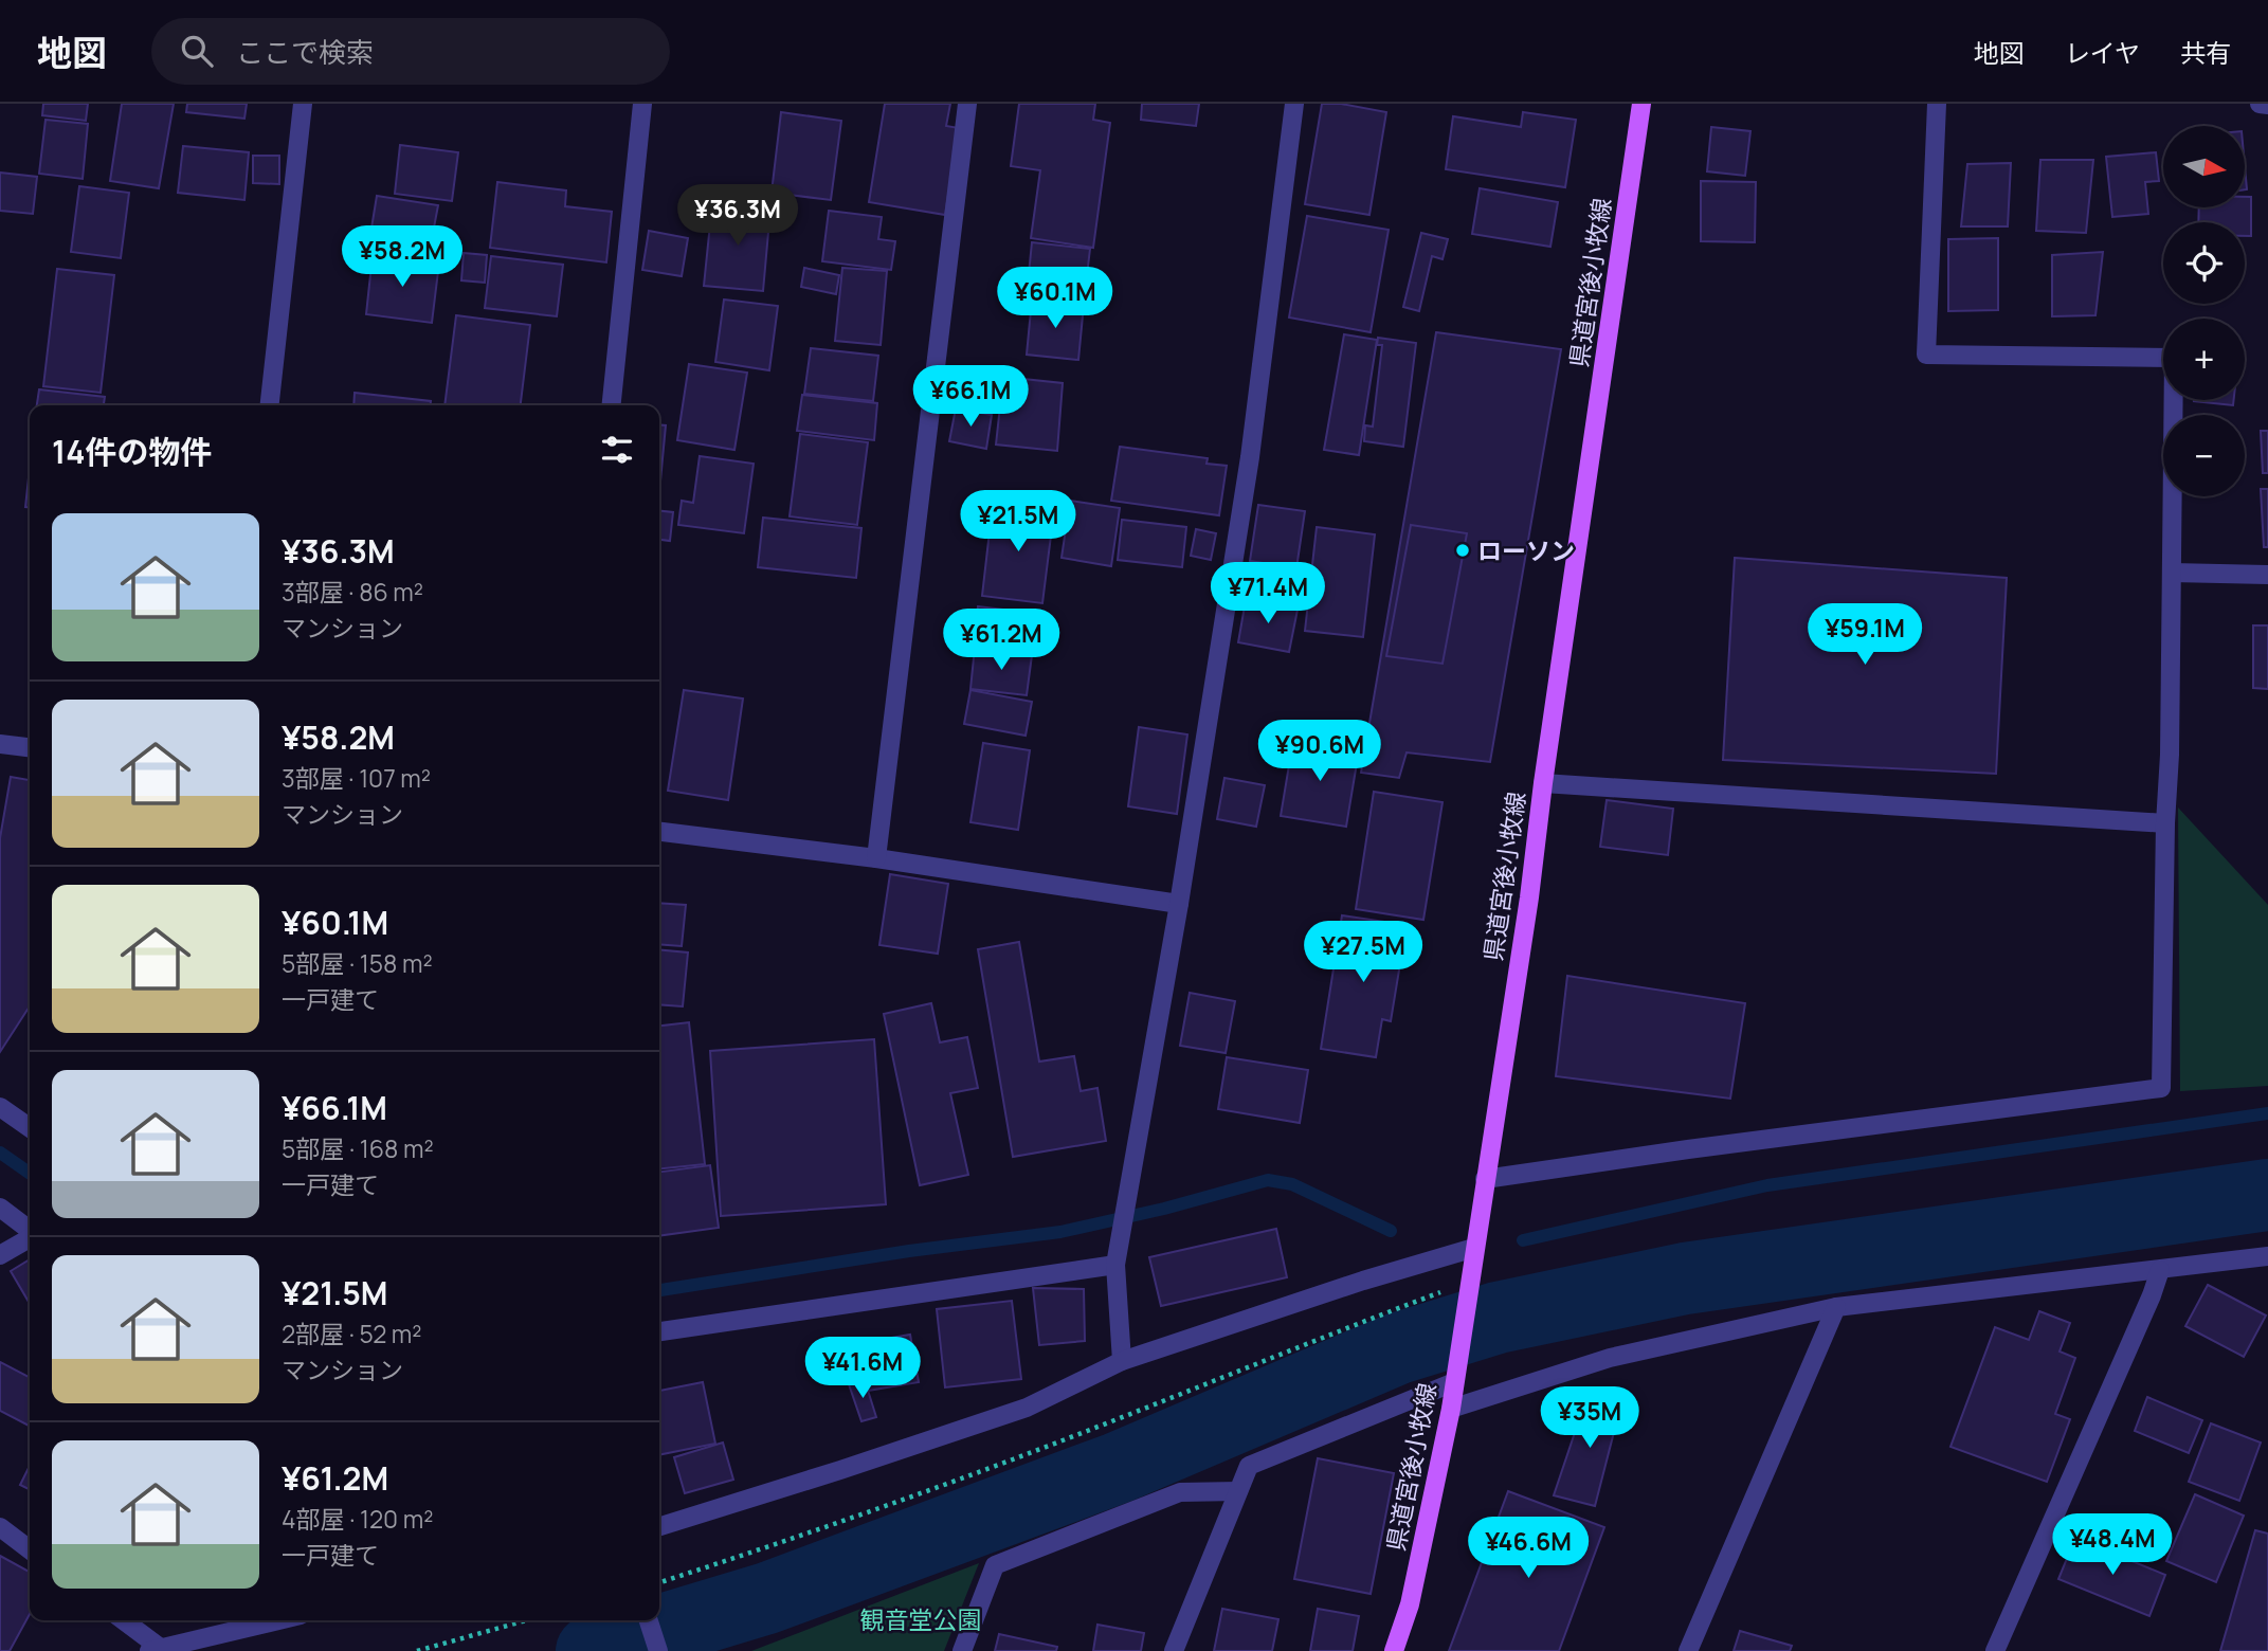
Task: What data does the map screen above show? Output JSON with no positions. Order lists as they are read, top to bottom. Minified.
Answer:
{"streets":{"main road":["県道宮後小牧線"]},"parks":["観音堂公園"],"places":["ローソン"],"north":"right","page":{"header":"地図","search":"ここで検索","nav":["地図","レイヤ","共有"],"map_buttons":["+","−"],"price":["¥36.3M","¥58.2M","¥60.1M","¥66.1M","¥21.5M","¥71.4M","¥59.1M","¥61.2M","¥90.6M","¥27.5M","¥41.6M","¥35M","¥48.4M","¥46.6M"],"heading":"14件の物件","list":[{"name":"¥36.3M","note":"3部屋 · 86 m² · マンション"},{"name":"¥58.2M","note":"3部屋 · 107 m² · マンション"},{"name":"¥60.1M","note":"5部屋 · 158 m² · 一戸建て"},{"name":"¥66.1M","note":"5部屋 · 168 m² · 一戸建て"},{"name":"¥21.5M","note":"2部屋 · 52 m² · マンション"},{"name":"¥61.2M","note":"4部屋 · 120 m² · 一戸建て"}]}}
